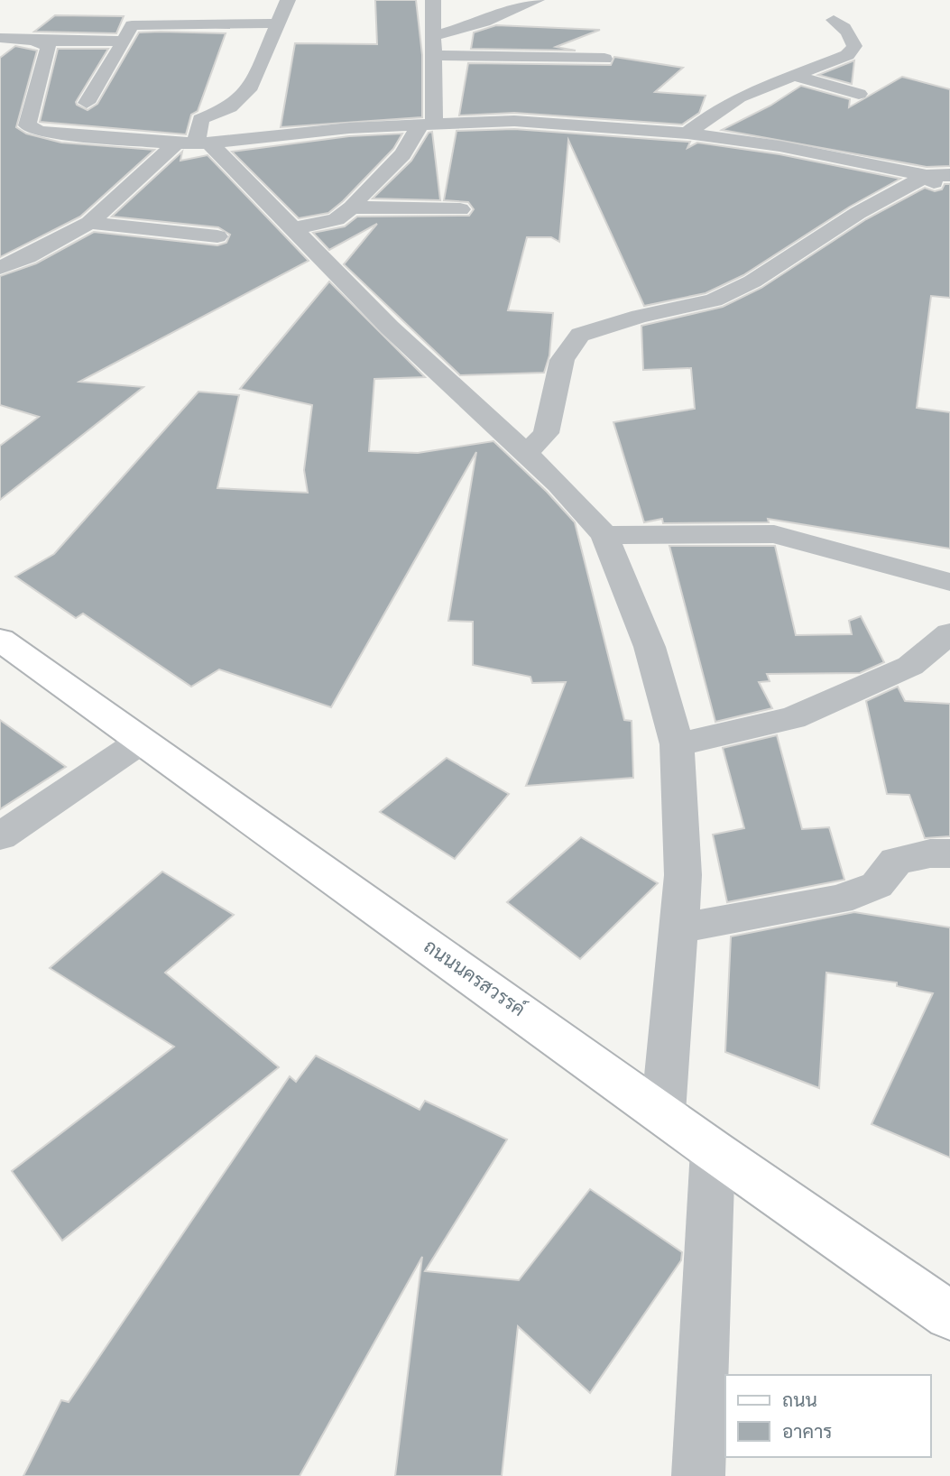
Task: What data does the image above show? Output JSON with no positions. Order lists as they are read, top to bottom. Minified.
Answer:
{"streets":{"main road":["ถนนนครสวรรค์"]},"legend":["ถนน","อาคาร"]}
